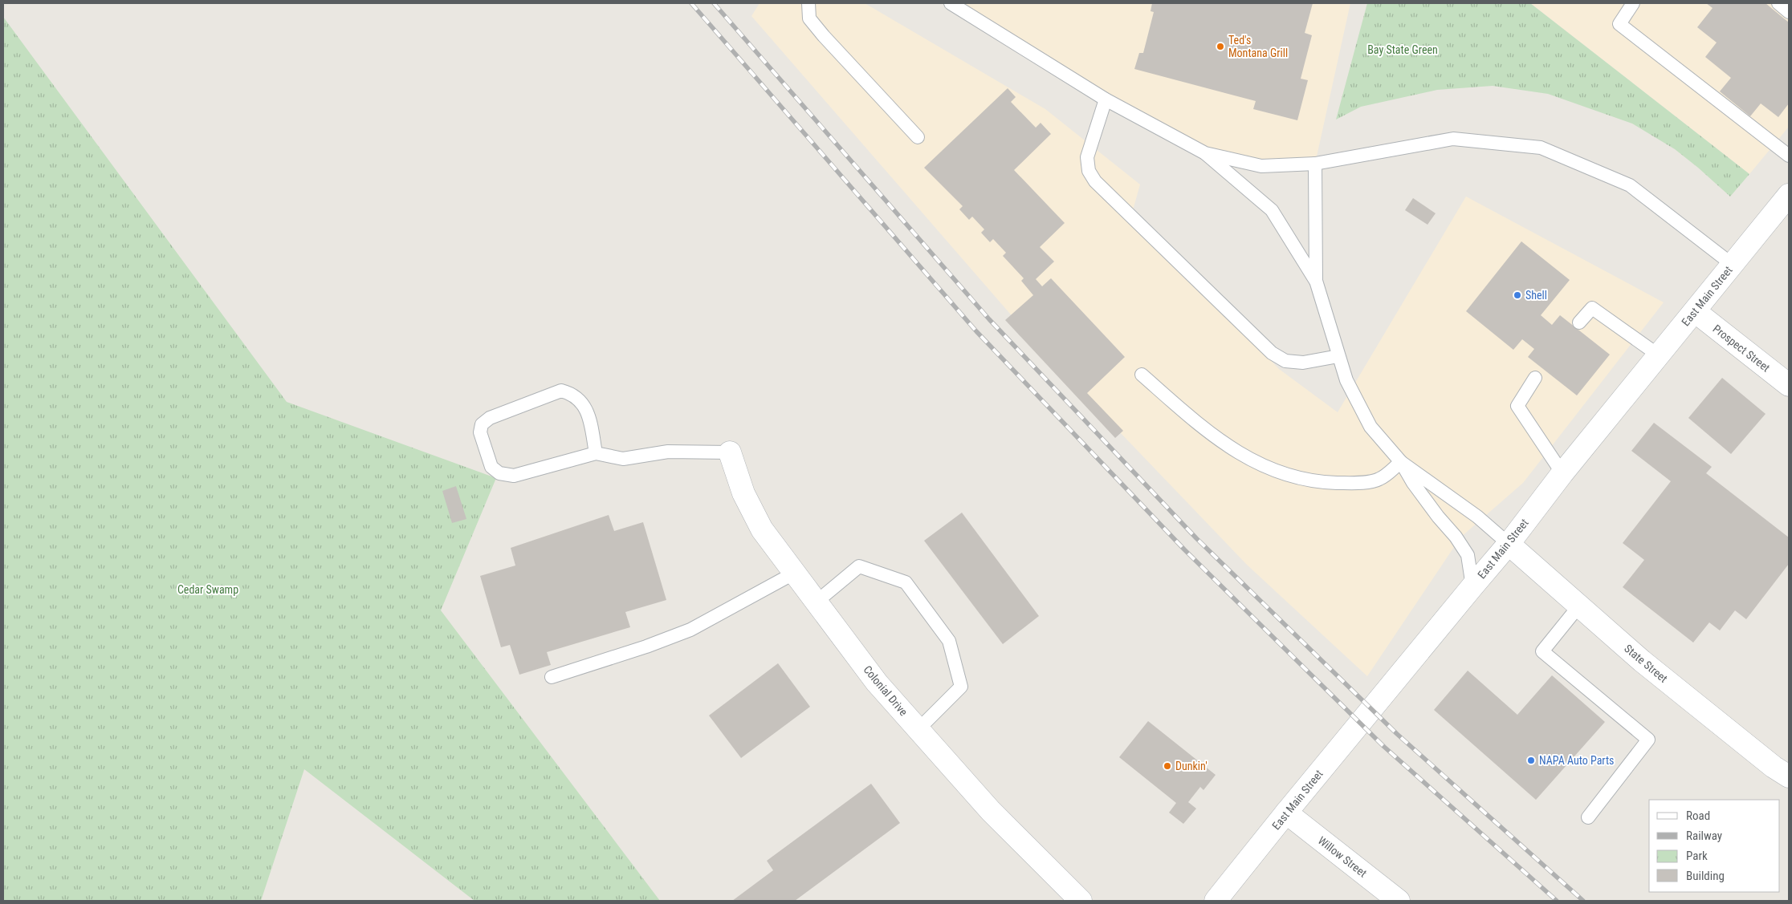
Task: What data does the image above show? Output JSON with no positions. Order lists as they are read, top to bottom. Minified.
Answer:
{"streets":{"street":["East Main Street","Prospect Street","State Street","Colonial Drive","Willow Street"]},"crossings":[["East Main Street","Prospect Street"],["East Main Street","State Street"],["East Main Street","Willow Street"]],"parks":["Bay State Green","Cedar Swamp"],"places":["Ted's Montana Grill","Shell","NAPA Auto Parts","Dunkin'"],"legend":["Road","Railway","Park","Building"]}
